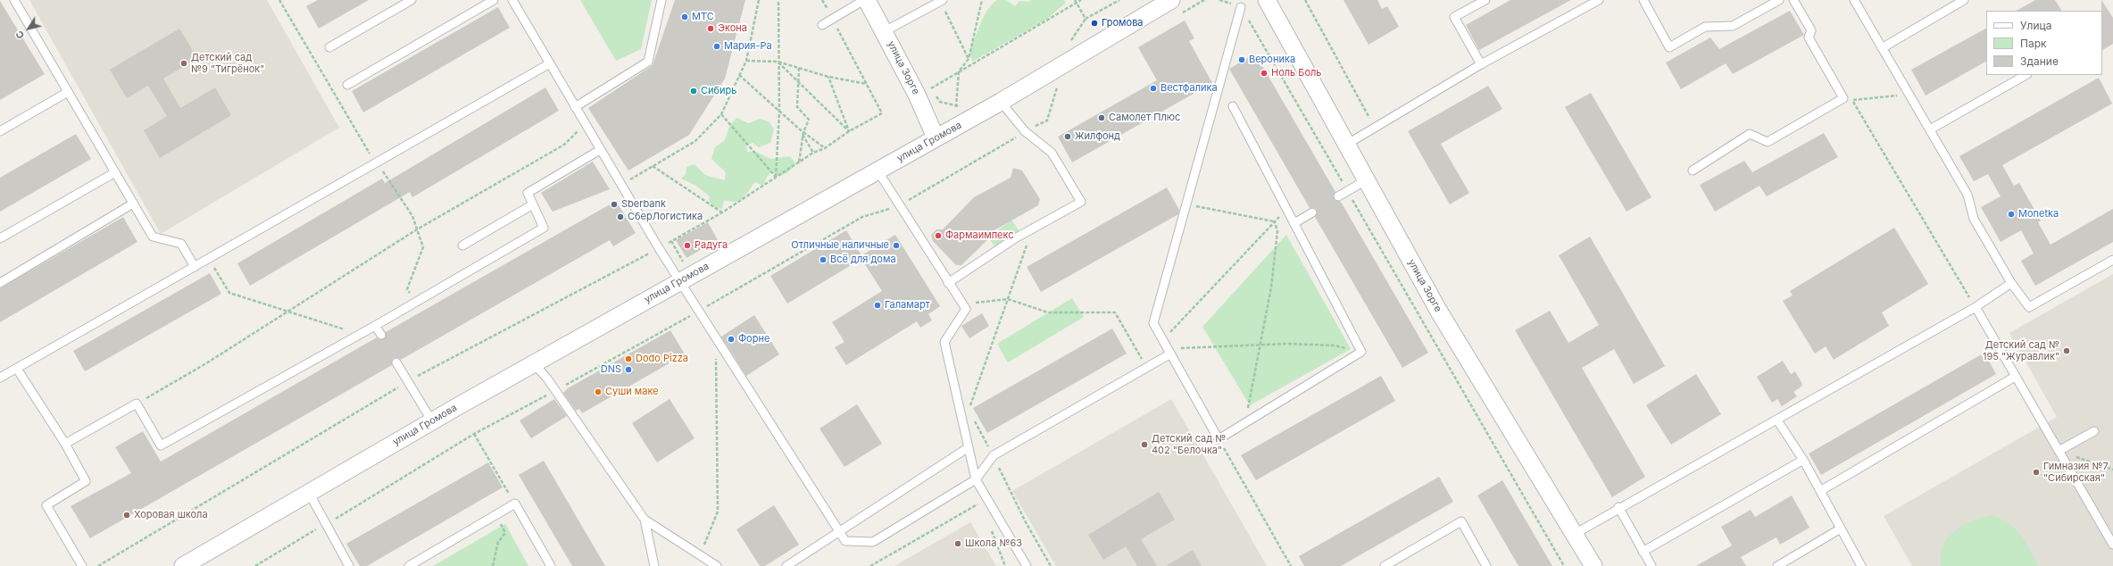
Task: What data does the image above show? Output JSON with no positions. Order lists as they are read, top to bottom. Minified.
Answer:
{"streets":{"street":["улица Зорге","улица Громова"]},"crossings":[["улица Зорге","улица Громова"]],"places":["МТС","Громова","Экона","Мария-Ра","Вероника","Детский сад №9 \"Тигрёнок\"","Ноль Боль","Вестфалика","Сибирь","Самолет Плюс","Жилфонд","Sberbank","Monetka","СберЛогистика","Фармаимпекс","Радуга","Отличные наличные","Всё для дома","Галамарт","Форне","Детский сад № 195 \"Журавлик\"","Dodo Pizza","DNS","Суши маке","Детский сад № 402 \"Белочка\"","Гимназия №7 \"Сибирская\"","Хоровая школа","Школа №63"],"legend":["Улица","Парк","Здание"],"north":"bottom left"}
